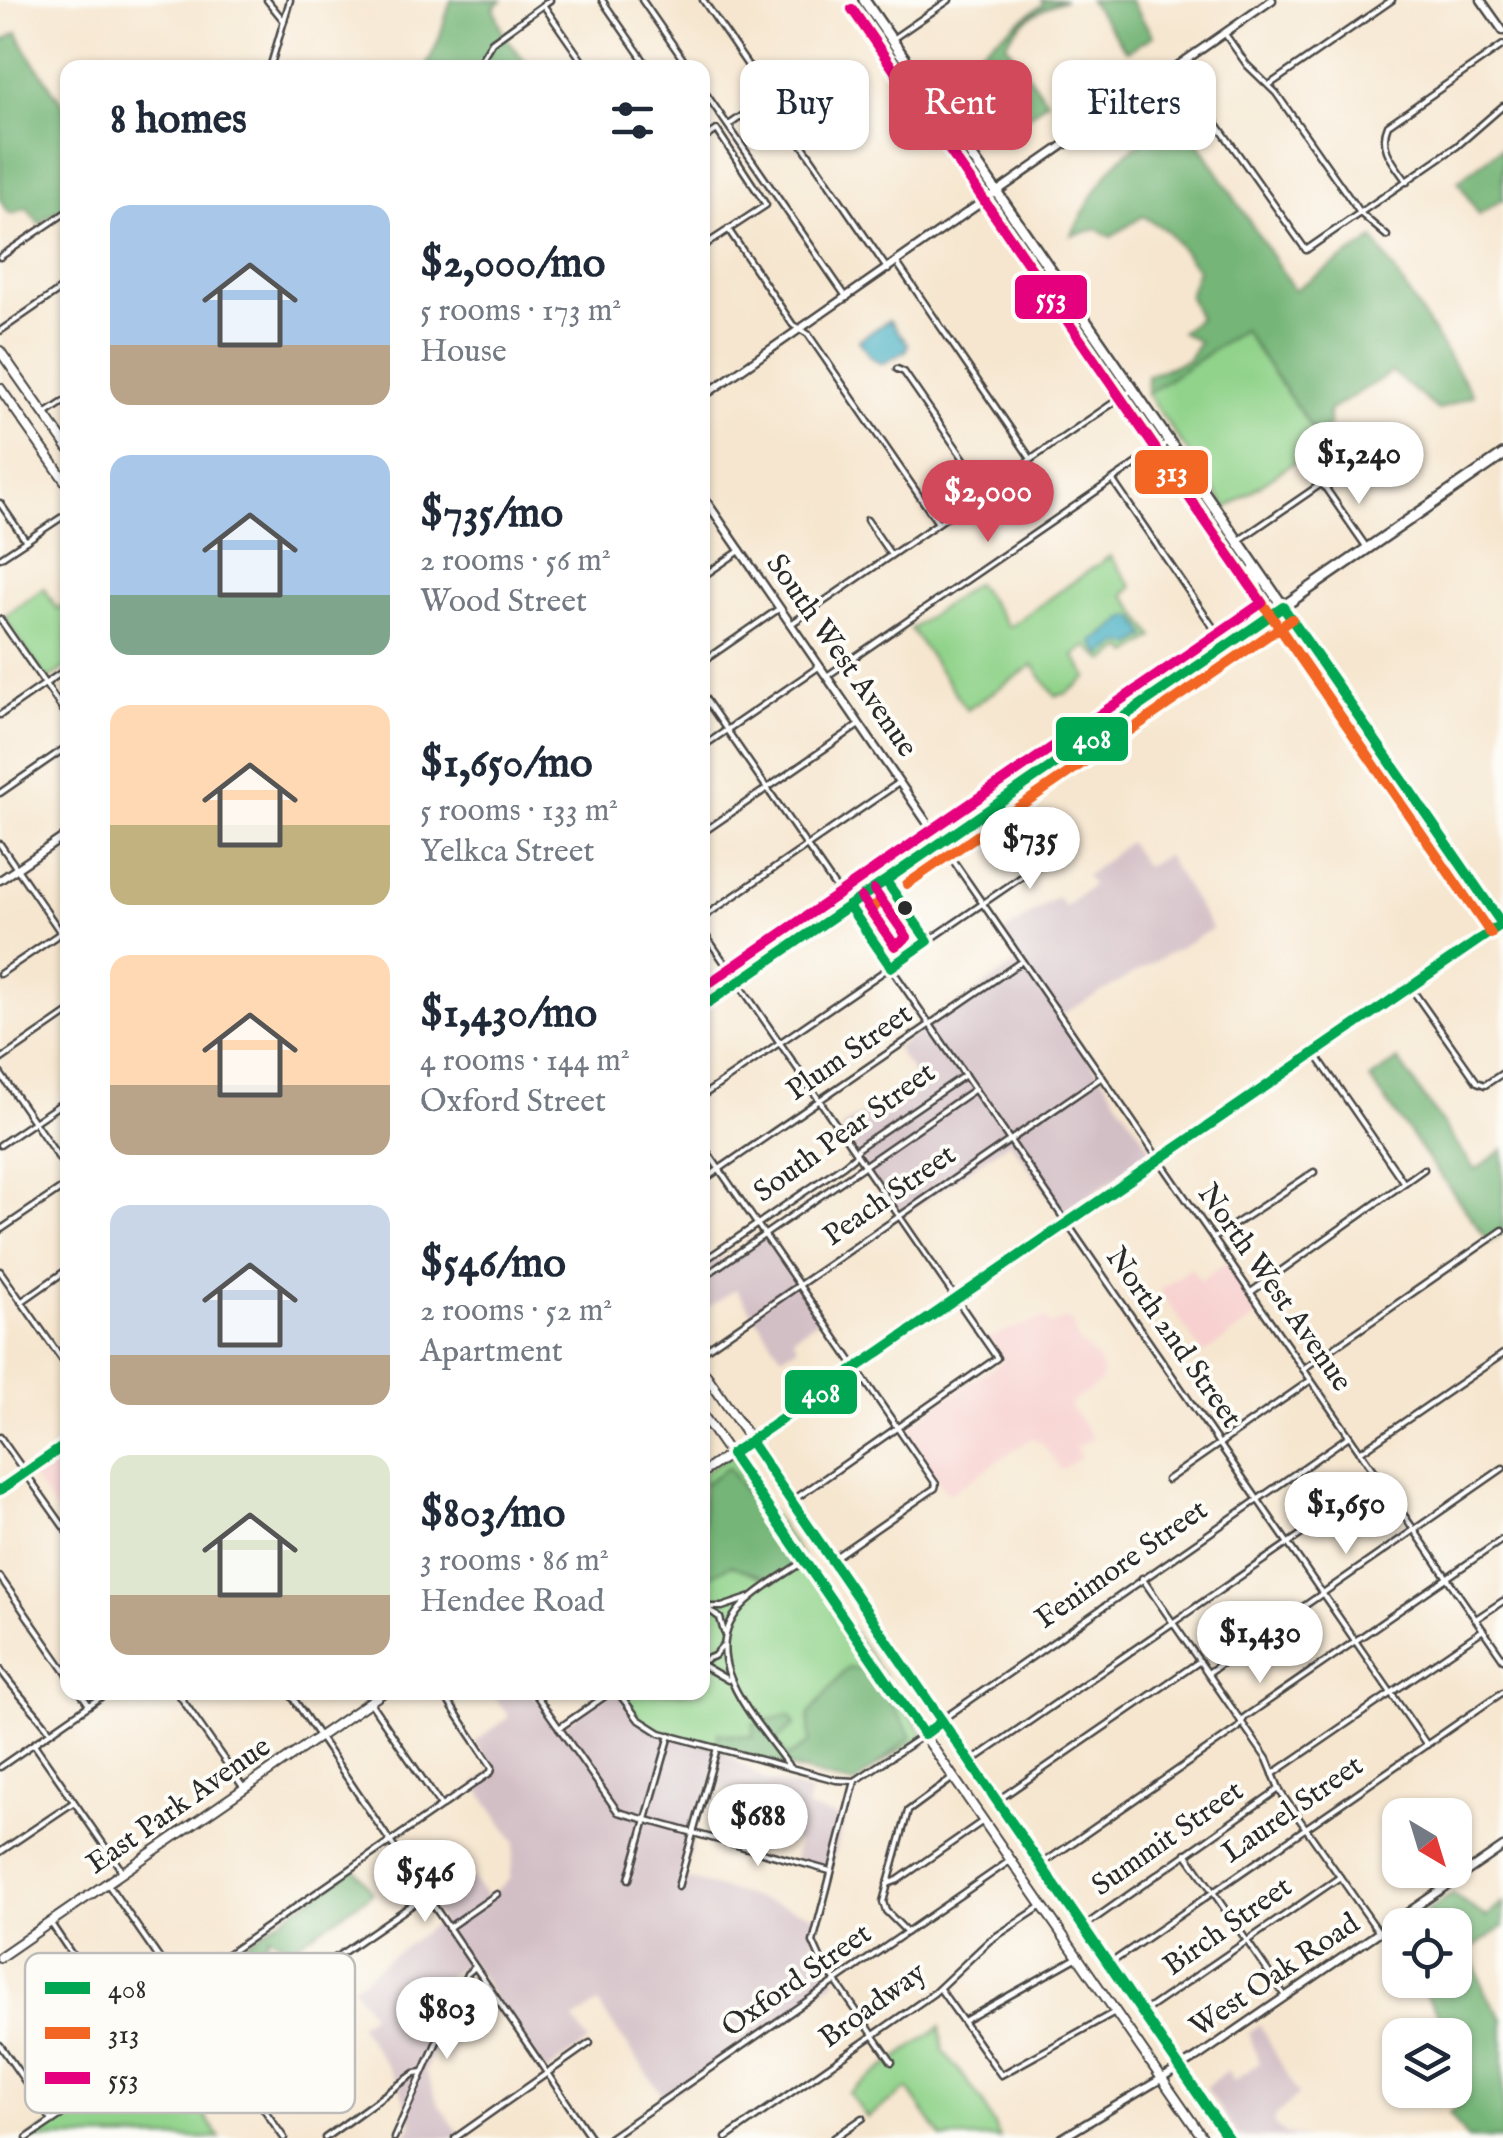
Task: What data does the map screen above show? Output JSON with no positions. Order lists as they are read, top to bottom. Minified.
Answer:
{"streets":{"main road":["Fenimore Street","East Park Avenue"],"street":["South West Avenue","Plum Street","South Pear Street","Peach Street","North West Avenue","North 2nd Street","Laurel Street","Summit Street","Birch Street","West Oak Road","Oxford Street","Broadway"]},"crossings":[["South West Avenue","North West Avenue"],["Plum Street","North West Avenue"],["Plum Street","North 2nd Street"],["South Pear Street","North 2nd Street"],["Peach Street","North West Avenue"],["Peach Street","North 2nd Street"],["North West Avenue","Fenimore Street"],["North West Avenue","Summit Street"],["North 2nd Street","Fenimore Street"],["North 2nd Street","Laurel Street"],["North 2nd Street","Summit Street"]],"lines":["transit line 313","transit line 553","transit line 408"],"legend":["408","313","553"],"north":"bottom right","page":{"chip":["Buy","Rent","Filters"],"heading":"8 homes","list":[{"name":"$2,000/mo","note":"5 rooms · 173 m² · House"},{"name":"$735/mo","note":"2 rooms · 56 m² · Wood Street"},{"name":"$1,650/mo","note":"5 rooms · 133 m² · Yelkca Street"},{"name":"$1,430/mo","note":"4 rooms · 144 m² · Oxford Street"},{"name":"$546/mo","note":"2 rooms · 52 m² · Apartment"},{"name":"$803/mo","note":"3 rooms · 86 m² · Hendee Road"}],"price":["$1,240","$2,000","$735","$1,650","$1,430","$688","$546","$803"]}}
